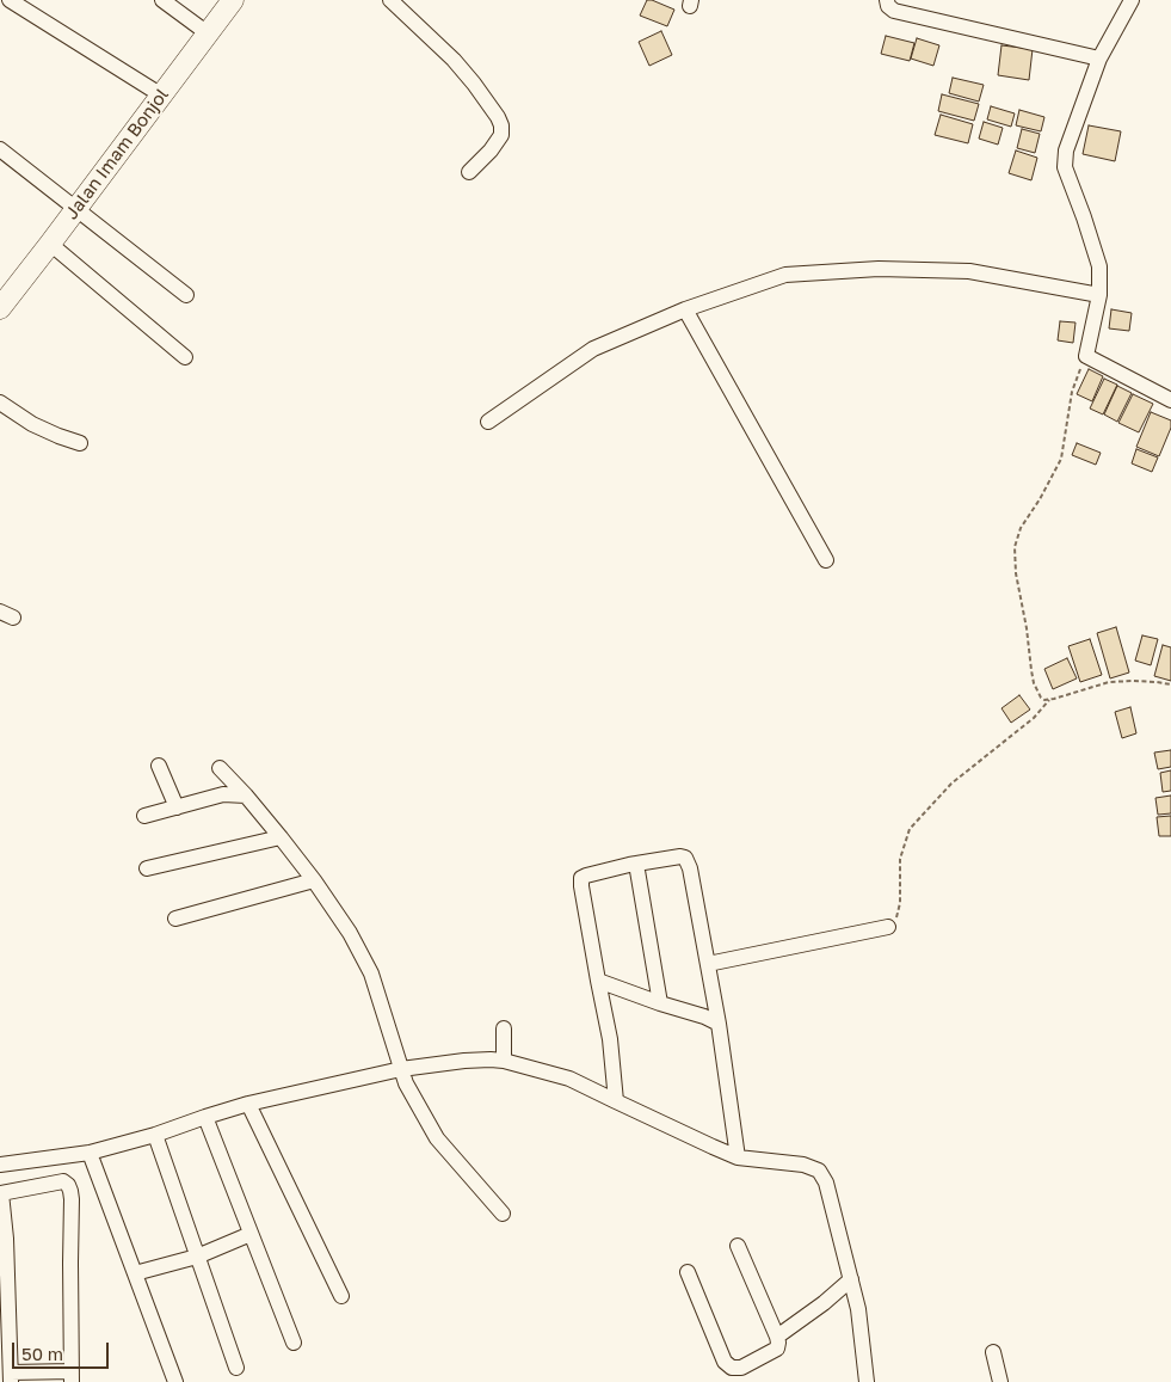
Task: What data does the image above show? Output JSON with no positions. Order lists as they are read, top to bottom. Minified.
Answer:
{"streets":{"highway":["Jalan Imam Bonjol"]},"scale_bar":"50 m"}
